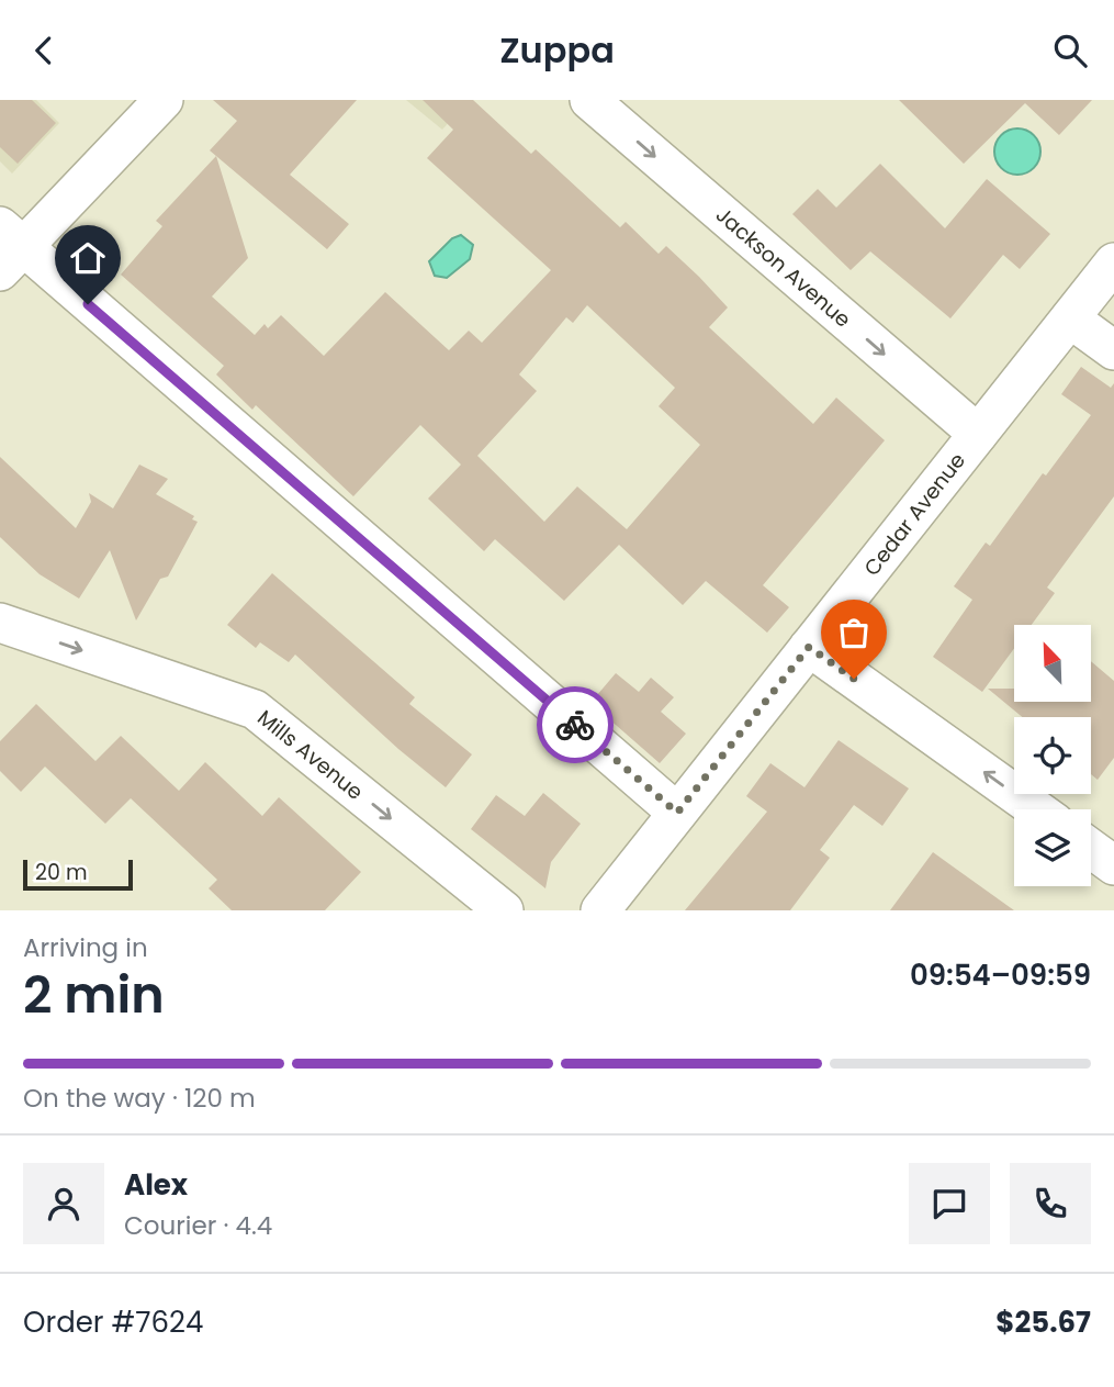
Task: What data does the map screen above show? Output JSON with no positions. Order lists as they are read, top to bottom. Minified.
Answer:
{"streets":{"street":["Jackson Avenue","Cedar Avenue","Mills Avenue"]},"crossings":[["Jackson Avenue","Cedar Avenue"]],"one_way":["Jackson Avenue"],"scale_bar":"20 m","north":"top left","page":{"header":"Zuppa","scale":"20 m","heading":["2 min","Arriving in","09:54–09:59"],"panel":["Alex","Courier · 4.4","Order #7624","$25.67"],"bar":"On the way · 120 m"}}
